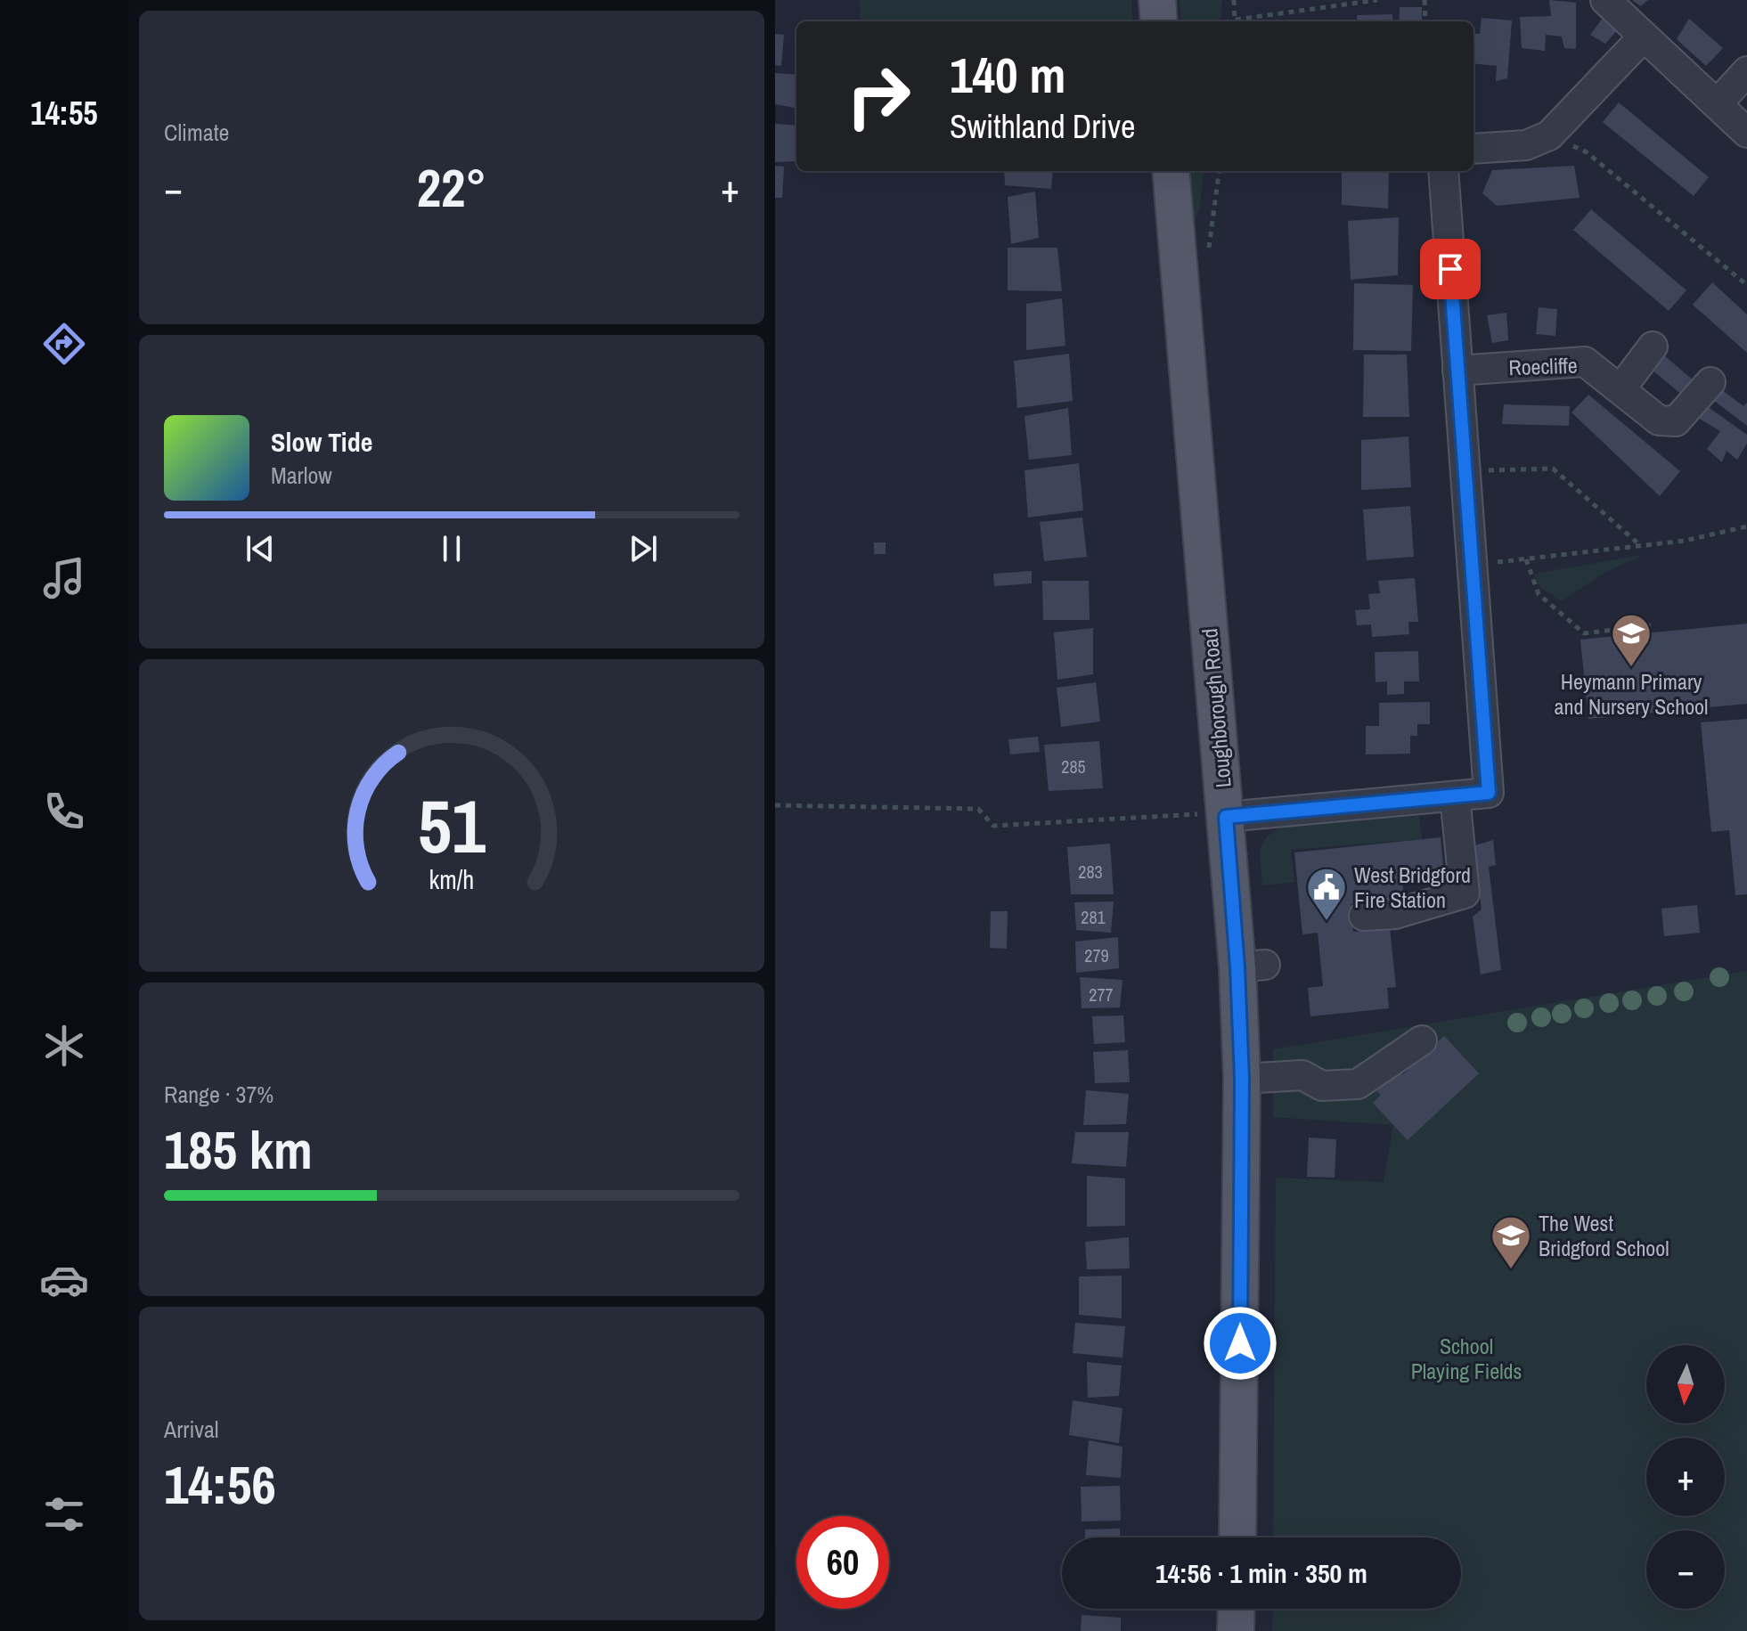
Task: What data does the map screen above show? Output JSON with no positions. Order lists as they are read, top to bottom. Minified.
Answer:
{"streets":{"main road":["Loughborough Road"],"street":["Roecliffe"]},"parks":["School Playing Fields"],"places":{"school or university":["Heymann Primary and Nursery School","The West Bridgford School"],"public building":["West Bridgford Fire Station"]},"house_numbers":["285","283","281","279","277"],"north":"bottom","page":{"tabs":"14:55","tile":["Climate",["Range · 37%","185 km"],["Arrival","14:56"]],"turn":["140 m","Swithland Drive"],"heat":["−","22°","+"],"song":["Slow Tide","Marlow"],"map_buttons":["+","−"],"limit":"60","trip":"14:56 · 1 min · 350 m","gauge":["51","km/h"]}}
